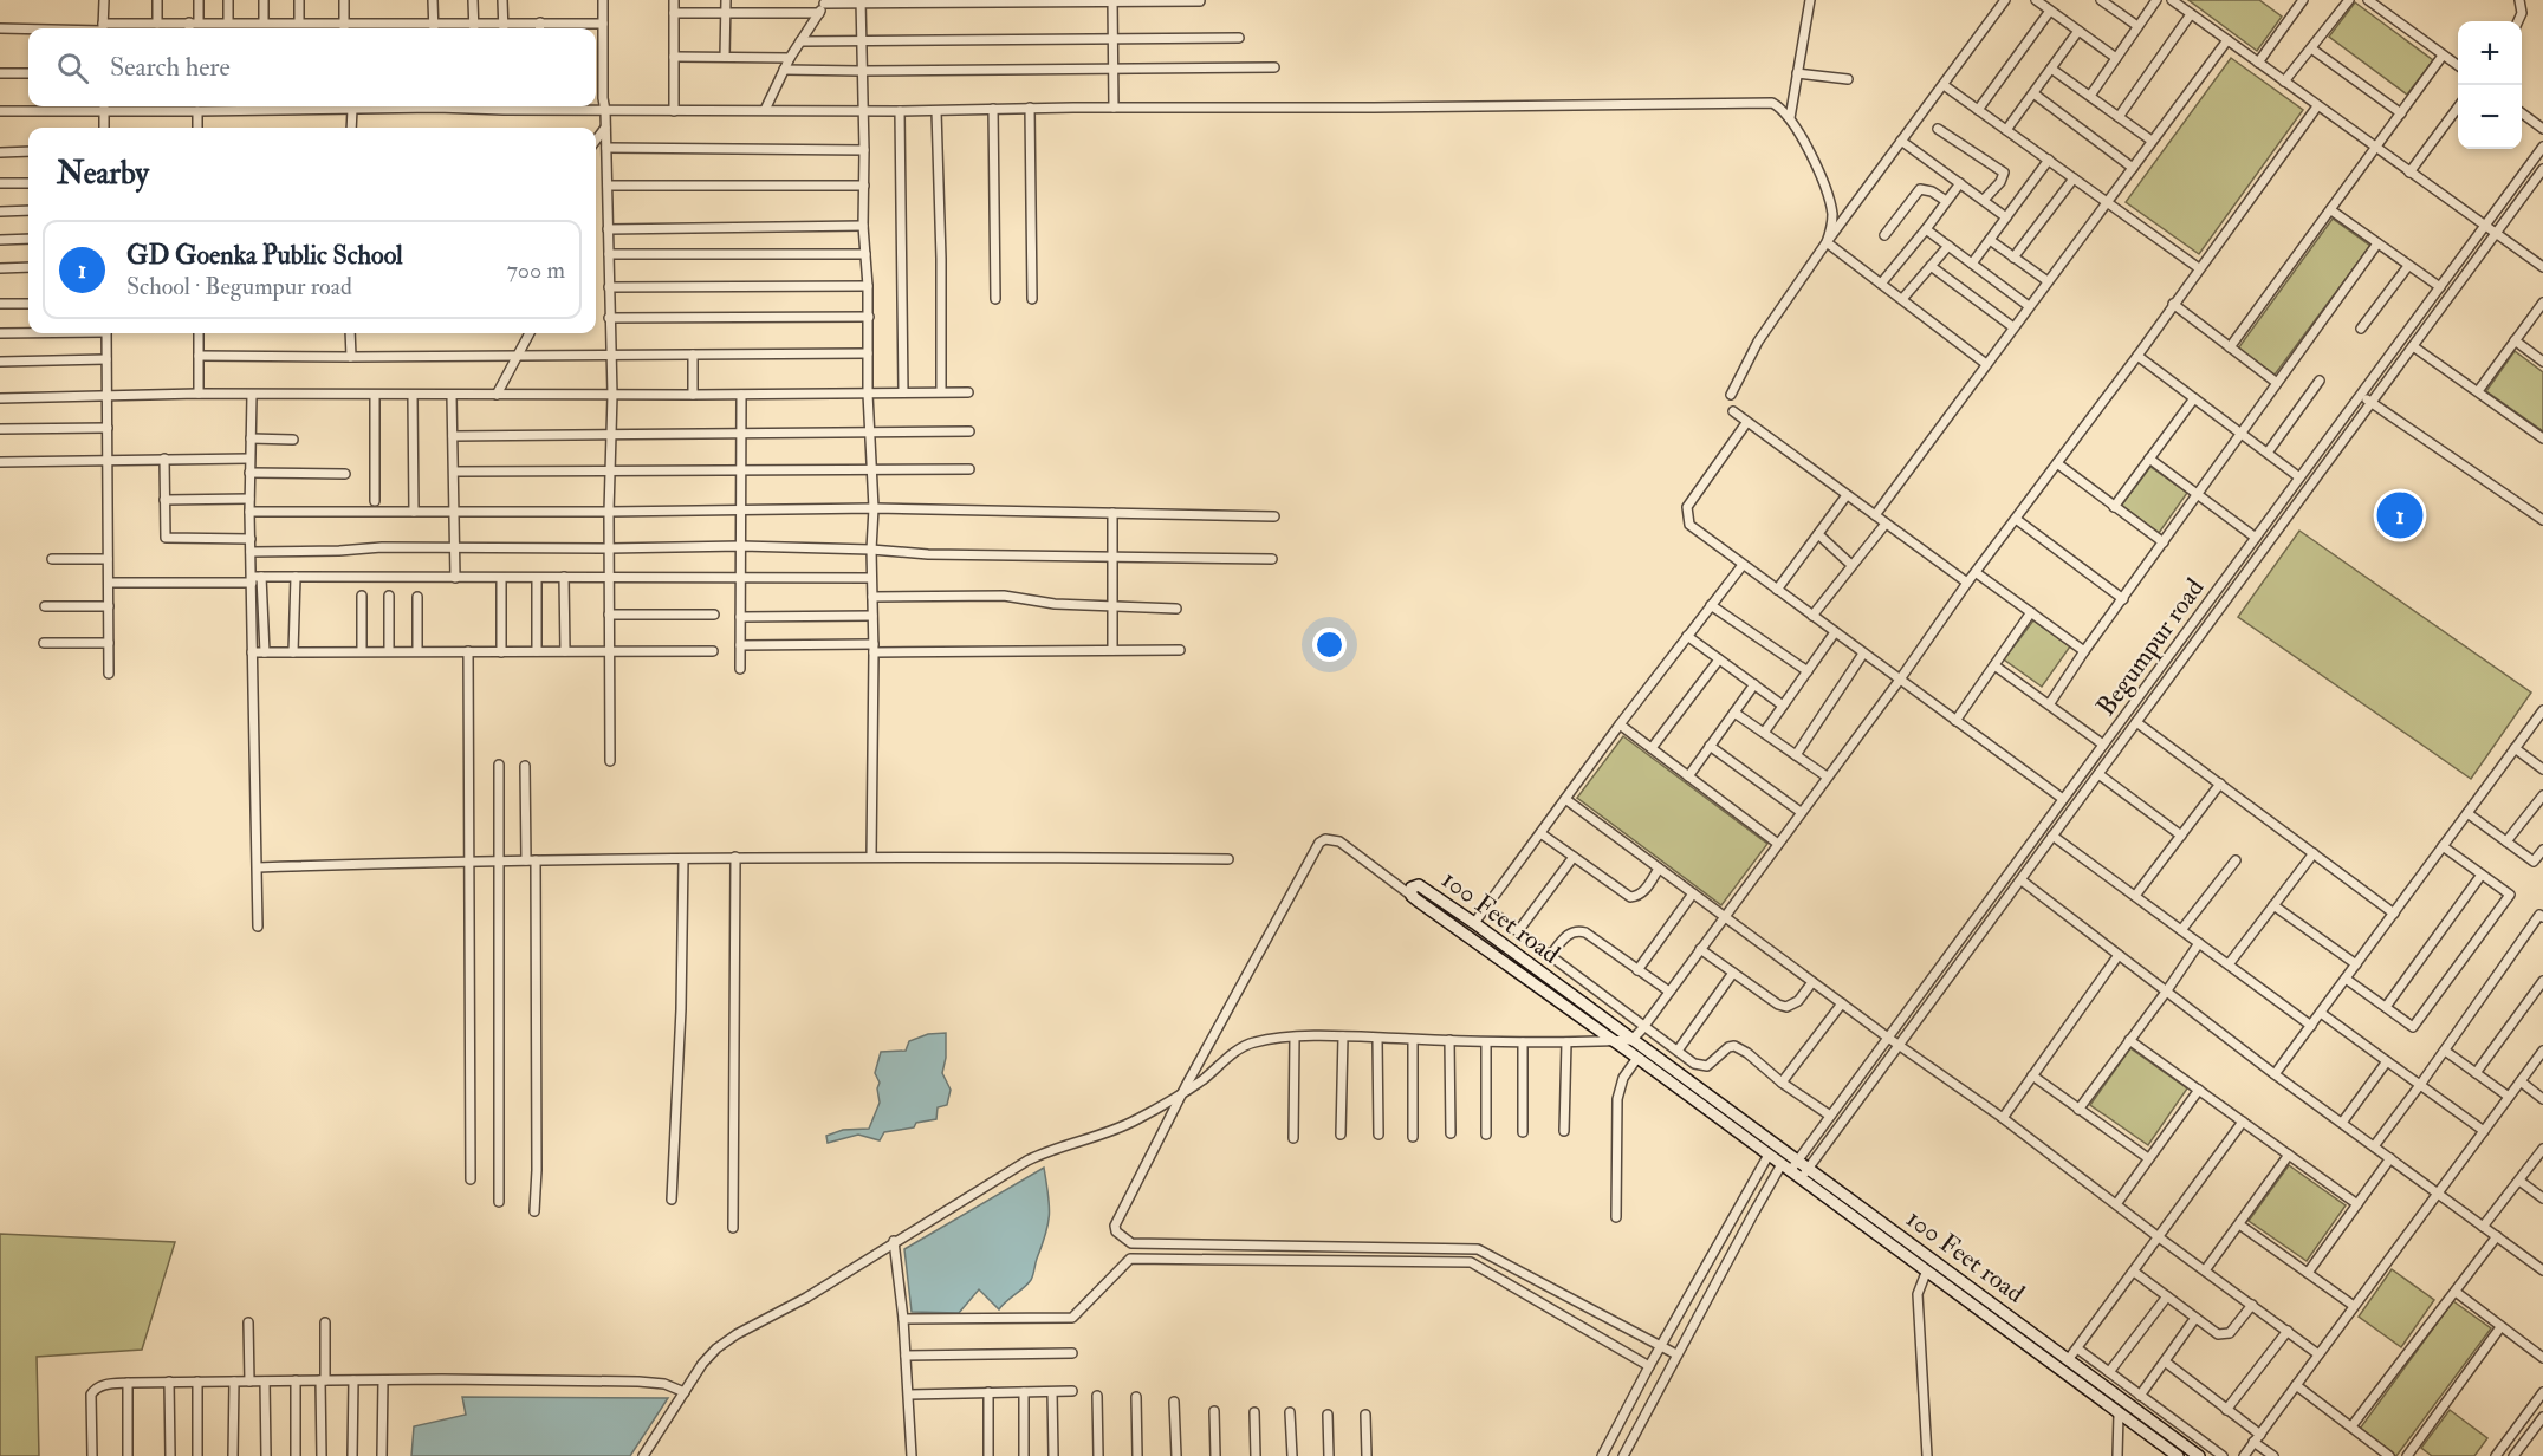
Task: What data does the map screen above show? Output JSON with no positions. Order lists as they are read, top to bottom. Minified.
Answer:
{"streets":{"street":["Begumpur road","100 Feet road"]},"crossings":[["Begumpur road","100 Feet road"]],"page":{"map_buttons":["+","−"],"search":"Search here","heading":"Nearby","list":[{"mark":"1","name":"GD Goenka Public School","note":"School · Begumpur road","value":"700 m"}],"pins":"1"}}
